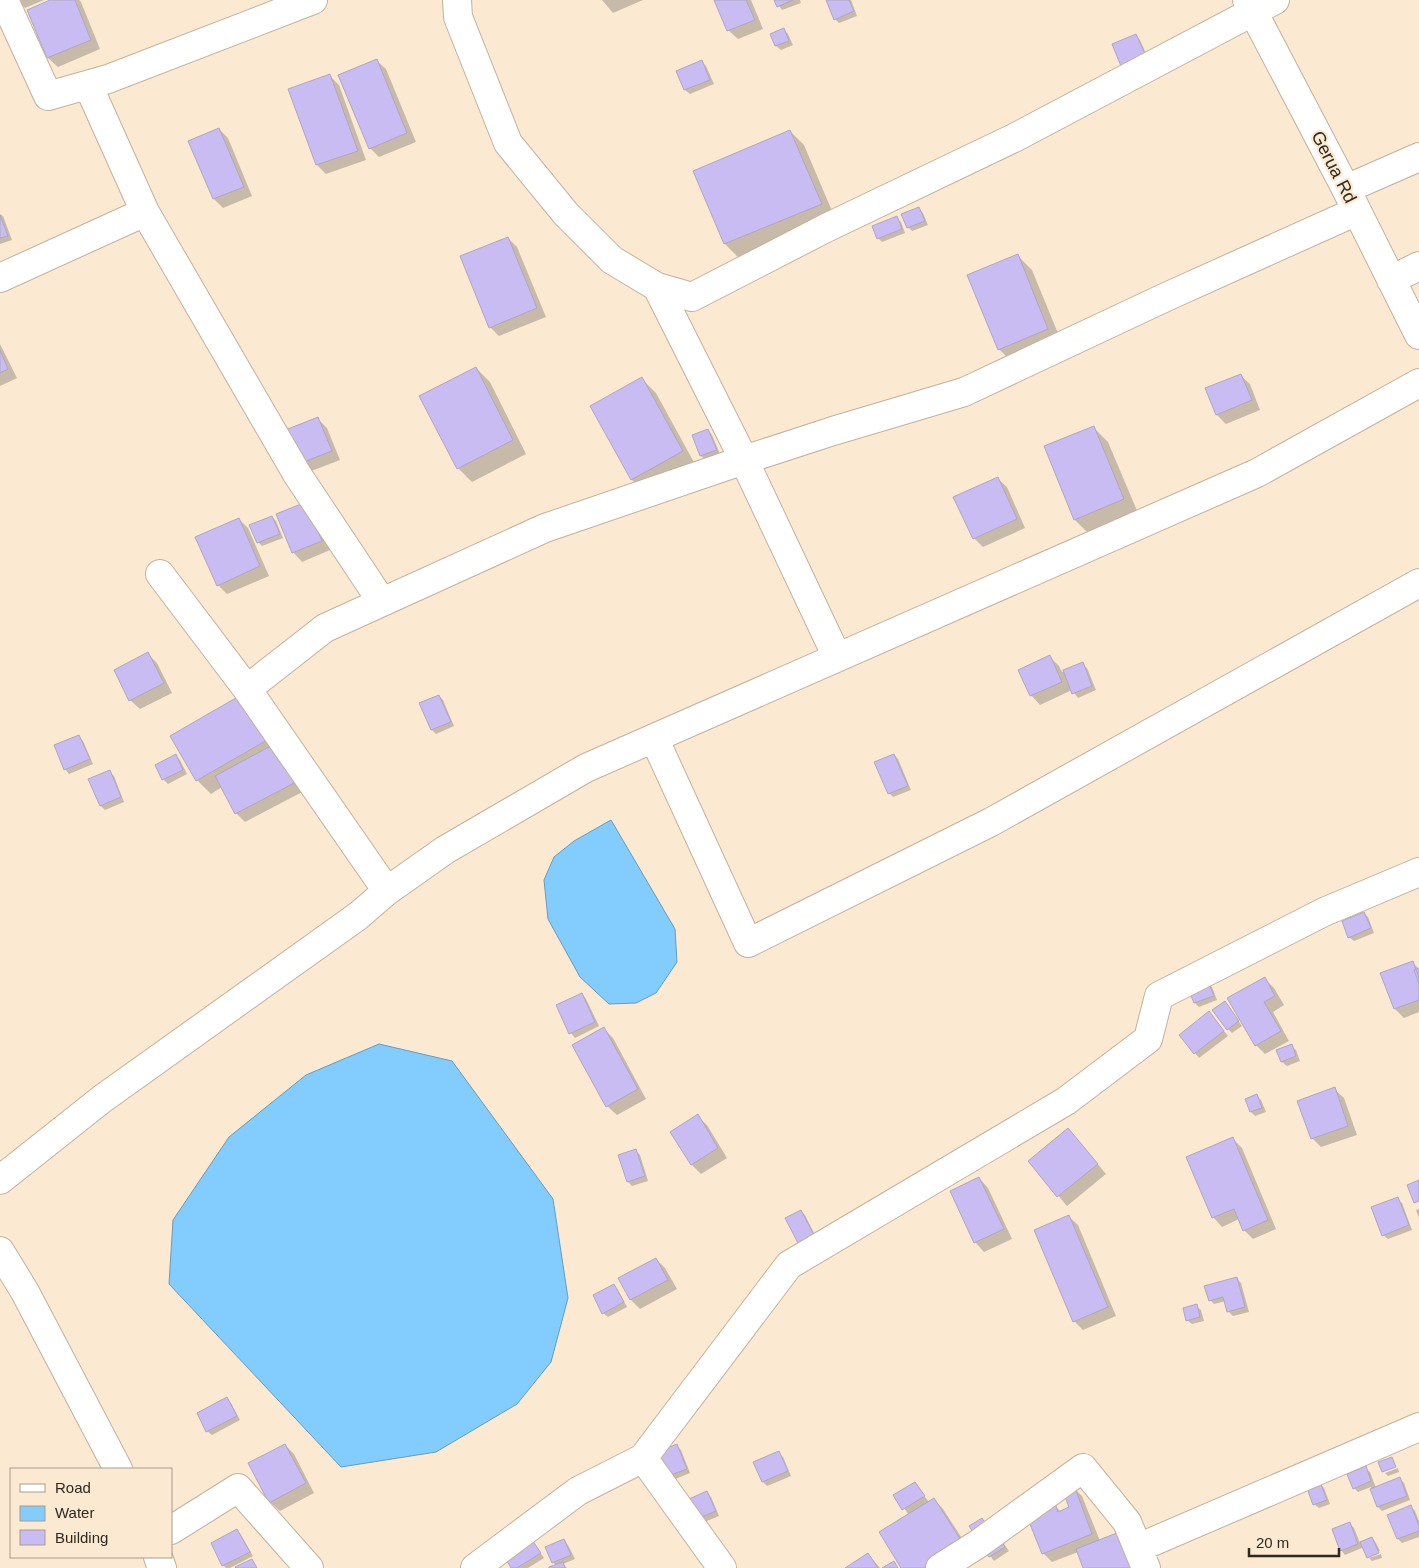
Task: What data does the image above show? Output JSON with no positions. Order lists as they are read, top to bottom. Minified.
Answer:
{"streets":{"street":["Gerua Rd"]},"legend":["Road","Water","Building"],"scale_bar":"20 m"}
